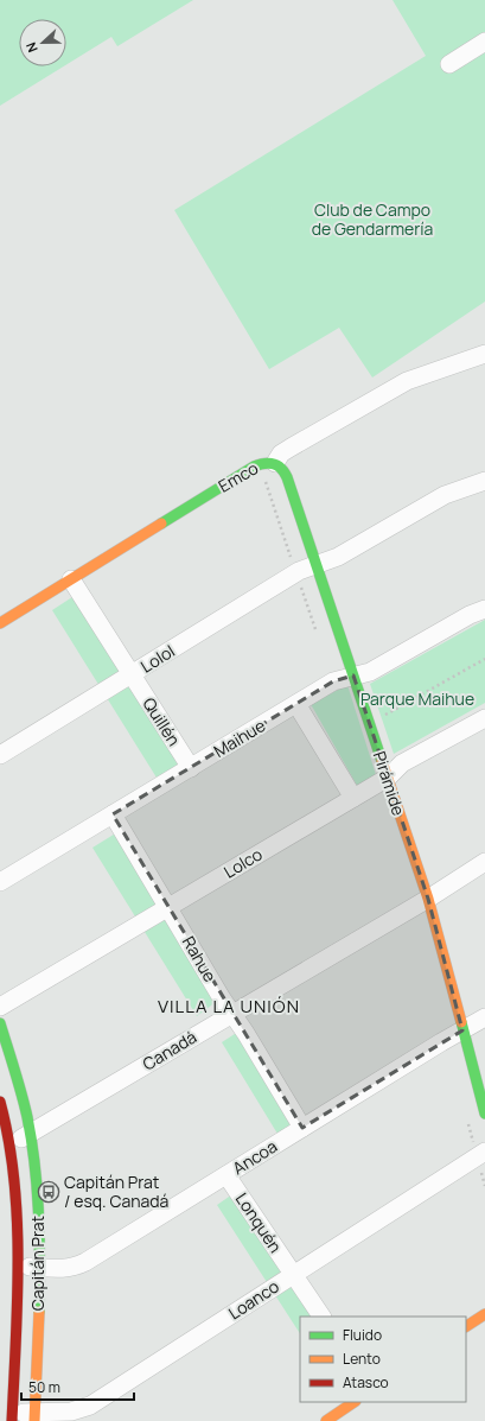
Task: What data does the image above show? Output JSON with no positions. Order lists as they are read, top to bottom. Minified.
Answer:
{"streets":{"street":["Emco","Lolol","Quillén","Maihue","Pirámide","Lolco","Rahue","Canadá","Ancoa","Lonquén","Capitán Prat","Loanco"]},"crossings":[["Emco","Quillén"],["Emco","Pirámide"],["Lolol","Quillén"],["Lolol","Pirámide"],["Quillén","Maihue"],["Maihue","Pirámide"],["Maihue","Rahue"],["Pirámide","Lolco"],["Pirámide","Canadá"],["Pirámide","Ancoa"],["Lolco","Rahue"],["Rahue","Canadá"],["Rahue","Ancoa"],["Canadá","Capitán Prat"],["Ancoa","Lonquén"],["Ancoa","Capitán Prat"],["Lonquén","Loanco"],["Capitán Prat","Loanco"]],"districts":["VILLA LA UNIÓN"],"parks":["Club de Campo de Gendarmería","Parque Maihue"],"places":{"bus stop":["Capitán Prat / esq. Canadá"]},"legend":["Fluido","Lento","Atasco"],"scale_bar":"50 m","north":"left"}
